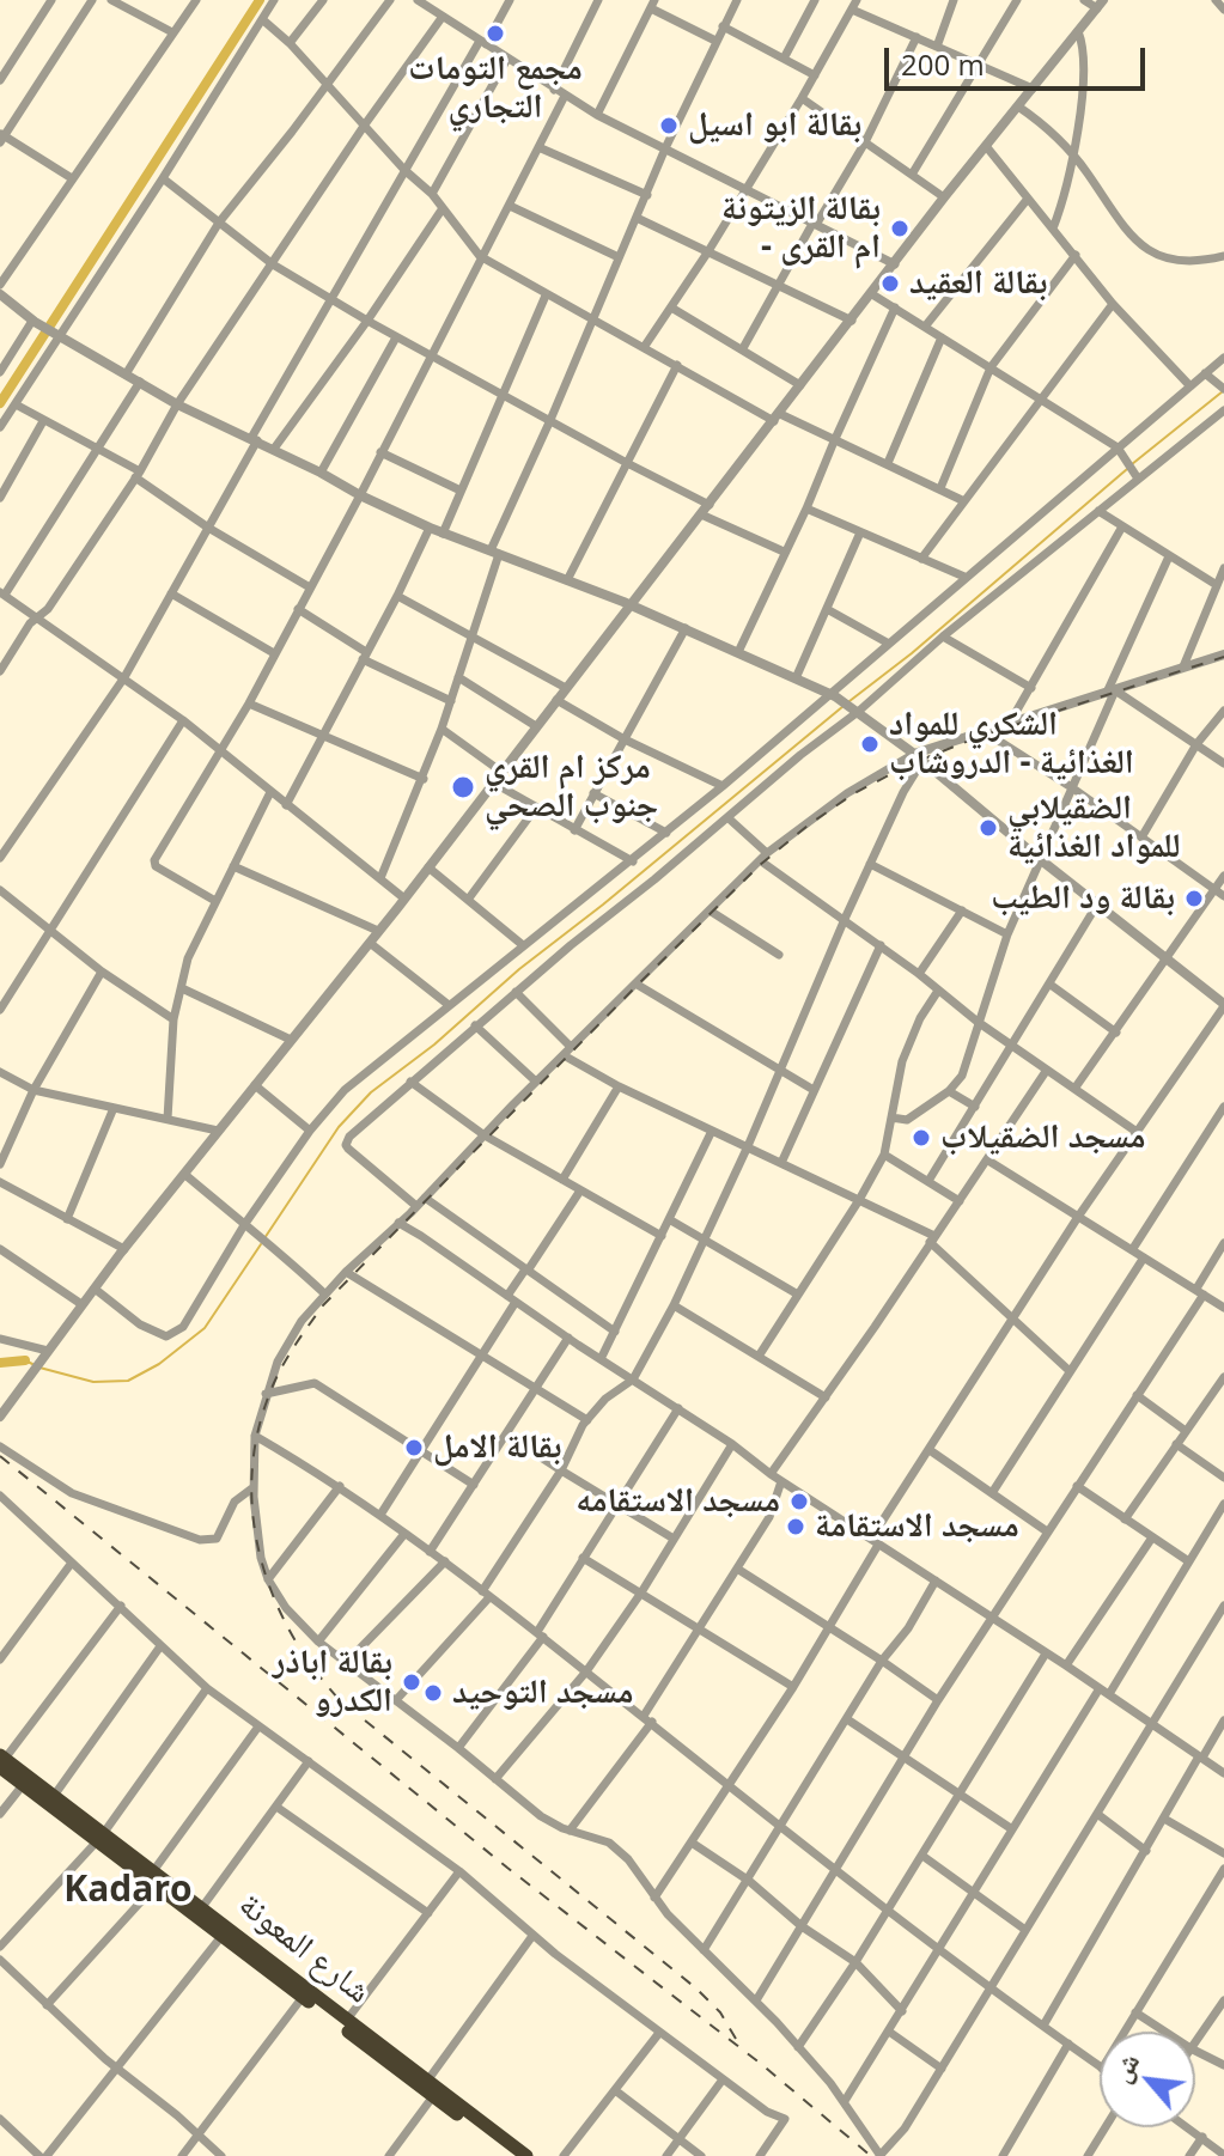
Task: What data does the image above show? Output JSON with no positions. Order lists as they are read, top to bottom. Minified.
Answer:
{"streets":{"highway":["شارع المعونة"]},"districts":["Kadaro"],"places":["مجمع التومات التجاري","بقالة ابو اسيل","بقالة الزيتونة - ام القرى","بقالة العقيد","الشكري للمواد الغذائية - الدروشاب","مركز ام القري جنوب الصحي","الضقيلابي للمواد الغذائية","بقالة ود الطيب","مسجد الضقيلاب","بقالة الامل","مسجد الاستقامه","مسجد الاستقامة","بقالة اباذر الكدرو","مسجد التوحيد"],"scale_bar":"200 m","north":"top left"}
